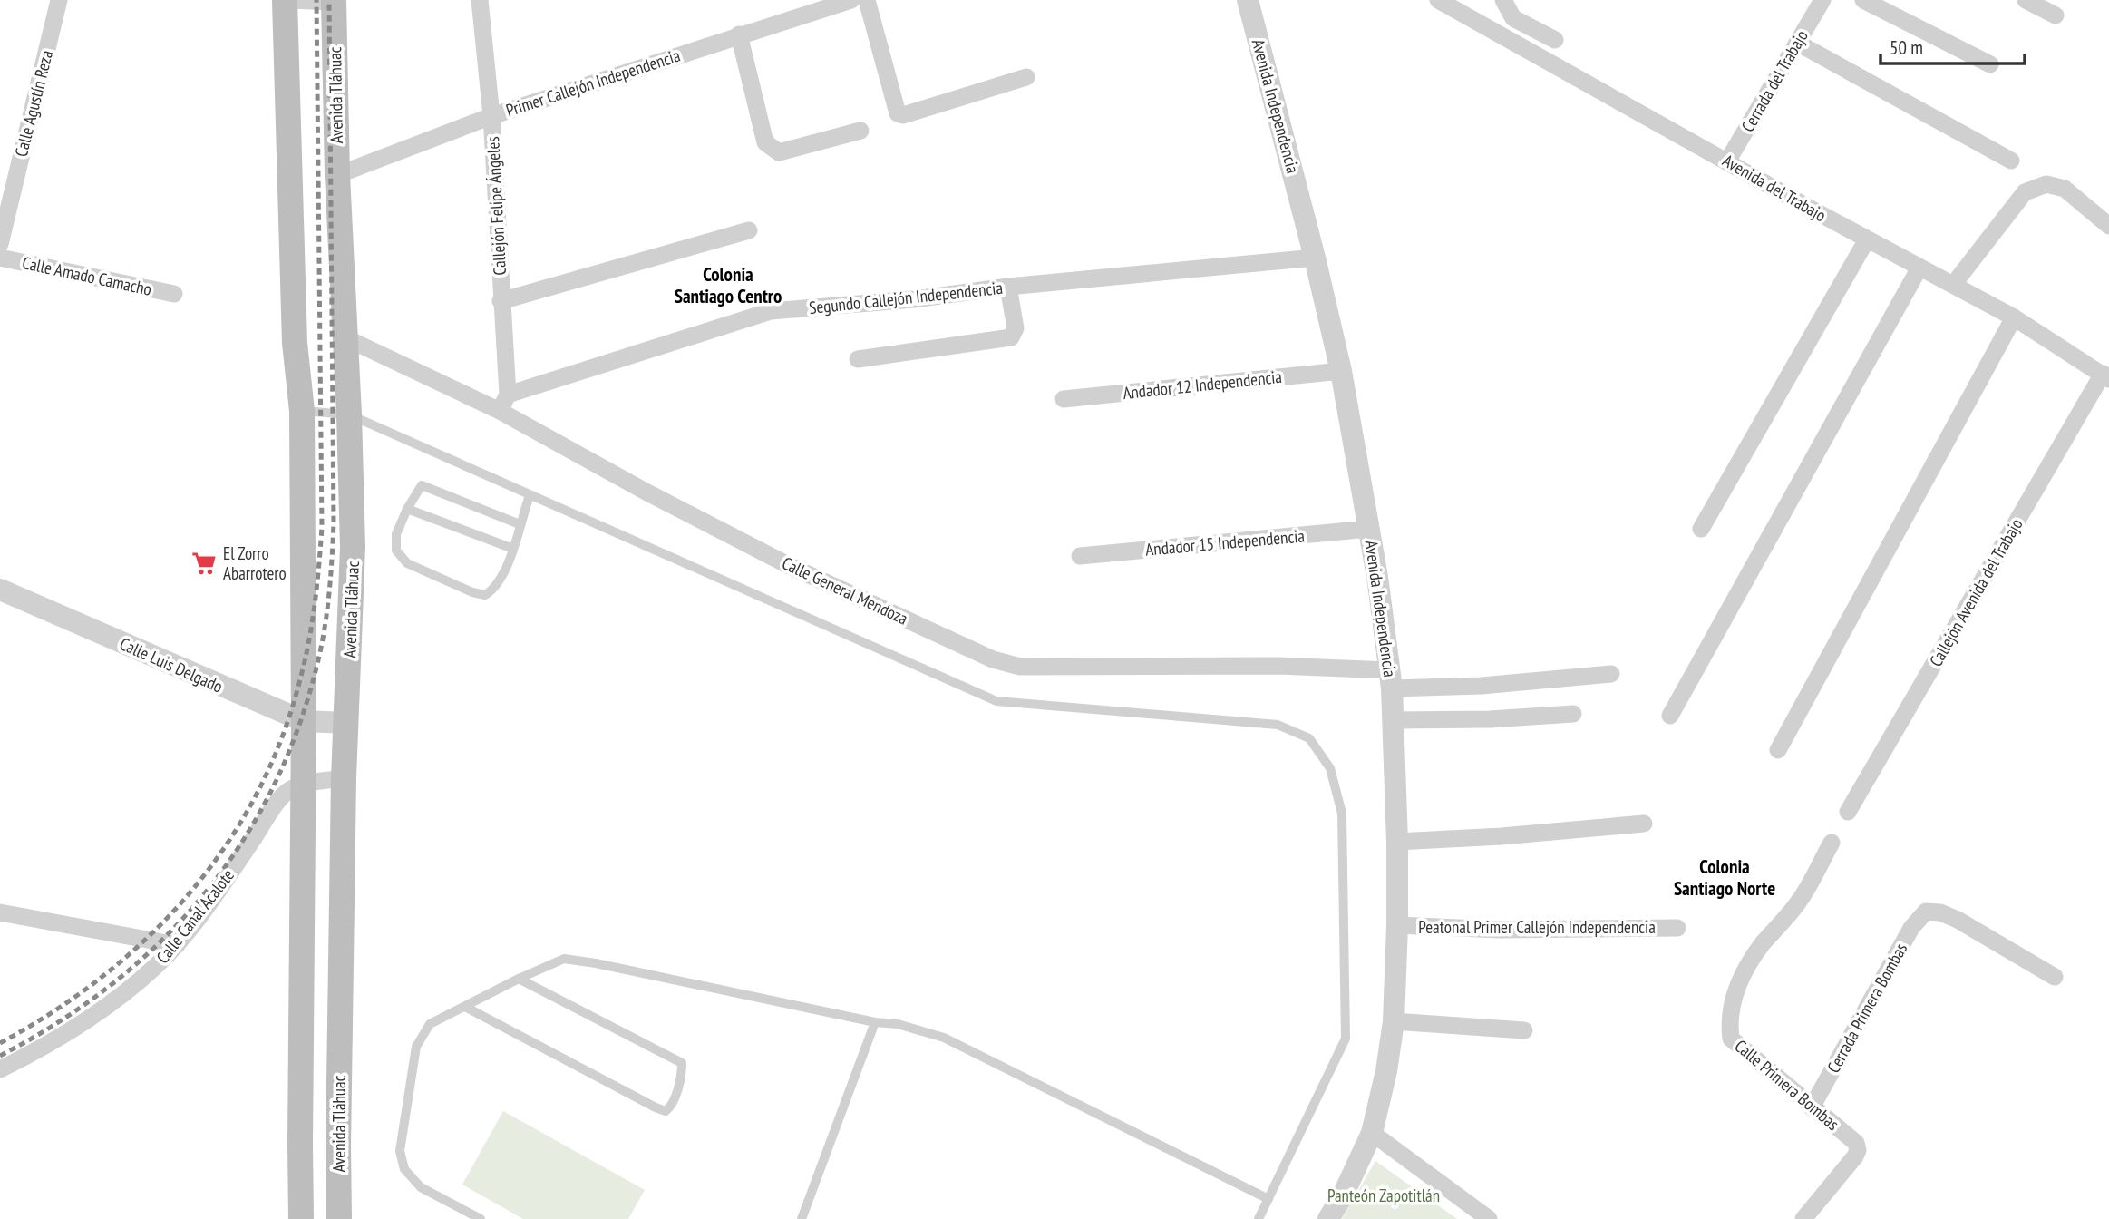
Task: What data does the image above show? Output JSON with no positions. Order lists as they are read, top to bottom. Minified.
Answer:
{"streets":{"main road":["Avenida Tláhuac"],"street":["Cerrada del Trabajo","Primer Callejón Independencia","Calle Agustín Reza","Avenida Independencia","Avenida del Trabajo","Callejón Felipe Ángeles","Calle Amado Camacho","Segundo Callejón Independencia","Andador 12 Independencia","Andador 15 Independencia","Calle General Mendoza","Callejón Avenida del Trabajo","Calle Luis Delgado","Calle Canal Acalote","Peatonal Primer Callejón Independencia","Cerrada Primera Bombas","Calle Primera Bombas"]},"crossings":[["Cerrada del Trabajo","Avenida del Trabajo"],["Primer Callejón Independencia","Avenida Tláhuac"],["Primer Callejón Independencia","Callejón Felipe Ángeles"],["Avenida Tláhuac","Calle General Mendoza"],["Avenida Tláhuac","Calle Luis Delgado"],["Avenida Tláhuac","Calle Canal Acalote"],["Avenida Independencia","Segundo Callejón Independencia"],["Avenida Independencia","Andador 12 Independencia"],["Avenida Independencia","Andador 15 Independencia"],["Avenida Independencia","Calle General Mendoza"],["Avenida Independencia","Peatonal Primer Callejón Independencia"],["Avenida del Trabajo","Callejón Avenida del Trabajo"],["Callejón Felipe Ángeles","Segundo Callejón Independencia"],["Callejón Felipe Ángeles","Calle General Mendoza"],["Segundo Callejón Independencia","Calle General Mendoza"],["Cerrada Primera Bombas","Calle Primera Bombas"]],"districts":["Colonia Santiago Centro","Colonia Santiago Norte"],"parks":["Panteón Zapotitlán"],"places":{"supermarket":["El Zorro Abarrotero"]},"scale_bar":"50 m"}
